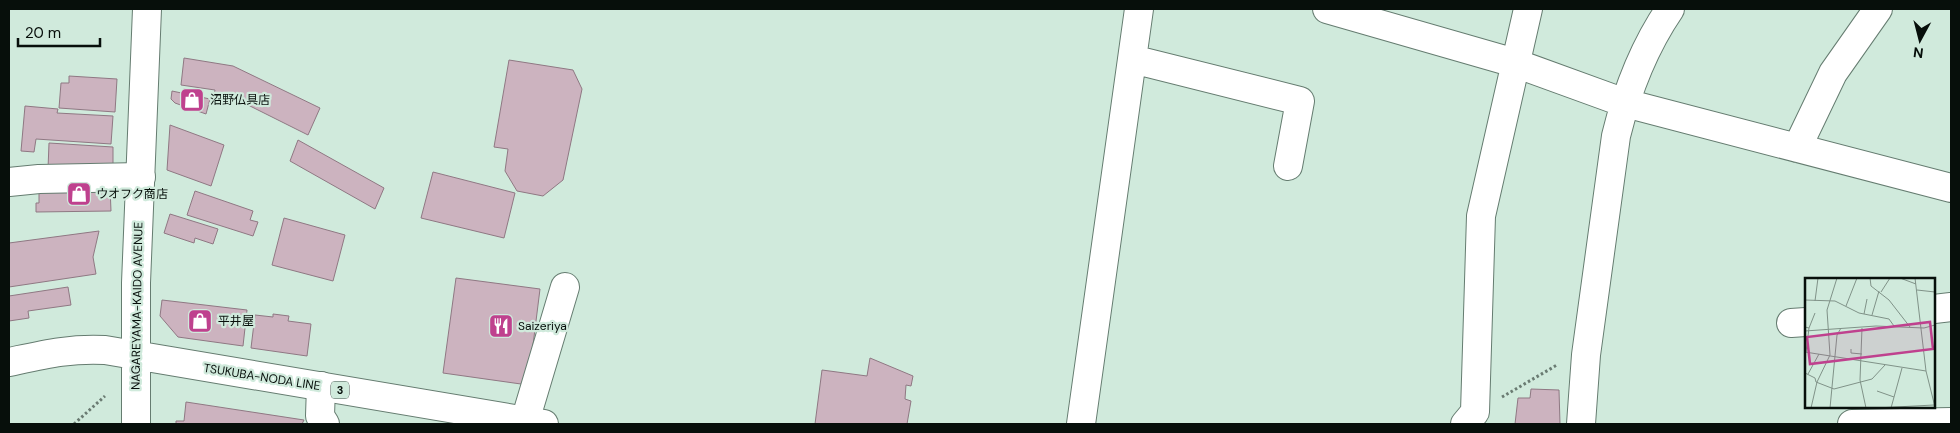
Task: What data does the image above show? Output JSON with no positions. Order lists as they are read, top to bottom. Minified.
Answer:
{"streets":{"street":["NAGAREYAMA-KAIDO AVENUE","TSUKUBA-NODA LINE","3"]},"crossings":[["NAGAREYAMA-KAIDO AVENUE","TSUKUBA-NODA LINE"]],"places":{"shop":["沼野仏具店","ウオフク商店","平井屋"],"restaurant":["Saizeriya"]},"scale_bar":"20 m","north":"bottom"}
